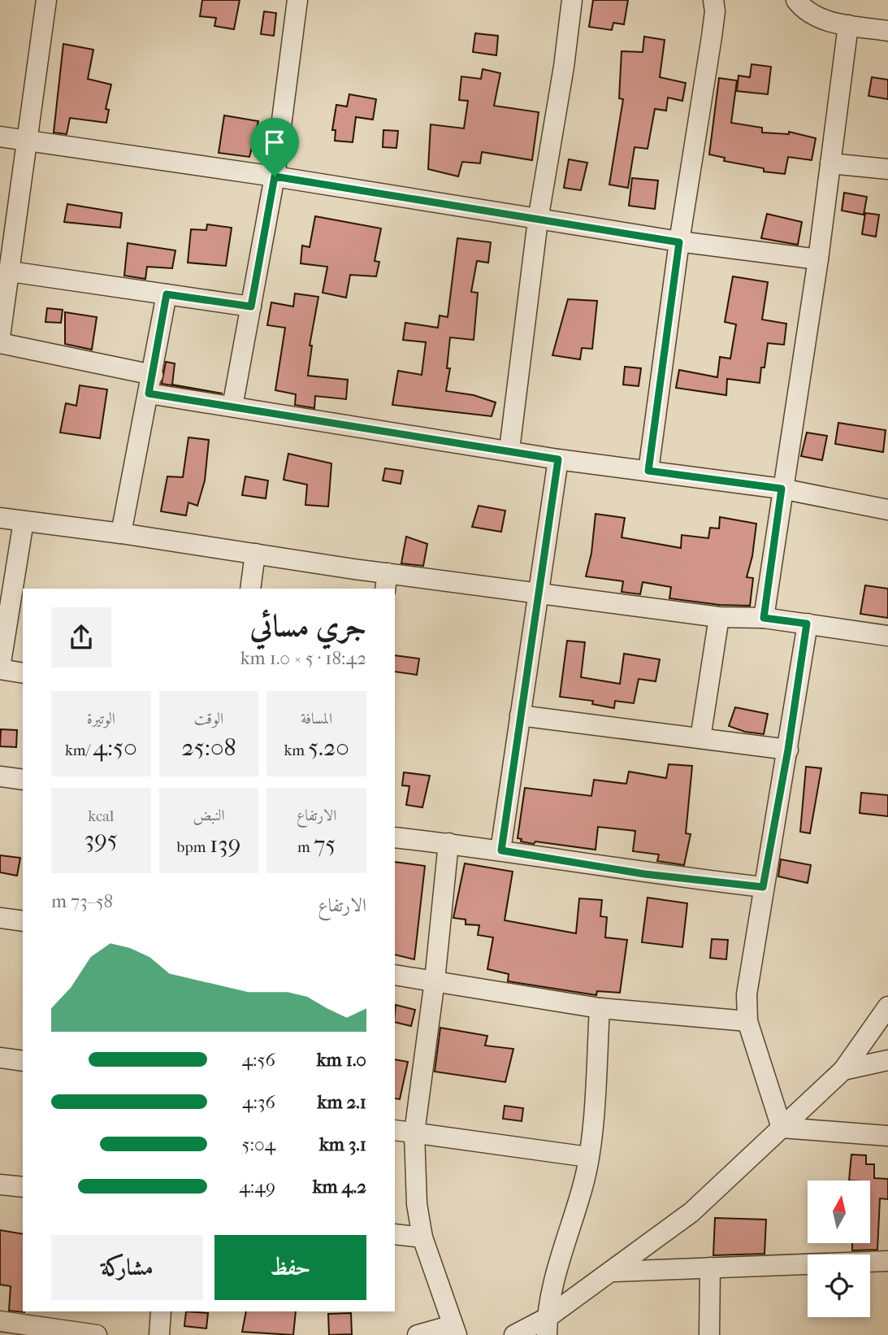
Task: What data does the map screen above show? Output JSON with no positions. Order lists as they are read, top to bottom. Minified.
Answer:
{"north":"top","page":{"heading":["جري مسائي","18:42 · 5 × 1.0 km"],"stats":[["المسافة","5.20 km"],["الوقت","25:08"],["الوتيرة","4:50 /km"],["الارتفاع","75 m"],["النبض","139 bpm"],["kcal","395"]],"chart":["الارتفاع","58–73 m"],"list":[{"name":"1.0 km","note":"4:56"},{"name":"2.1 km","note":"4:36"},{"name":"3.1 km","note":"5:04"},{"name":"4.2 km","note":"4:49"}],"buttons":["حفظ","مشاركة"]}}
